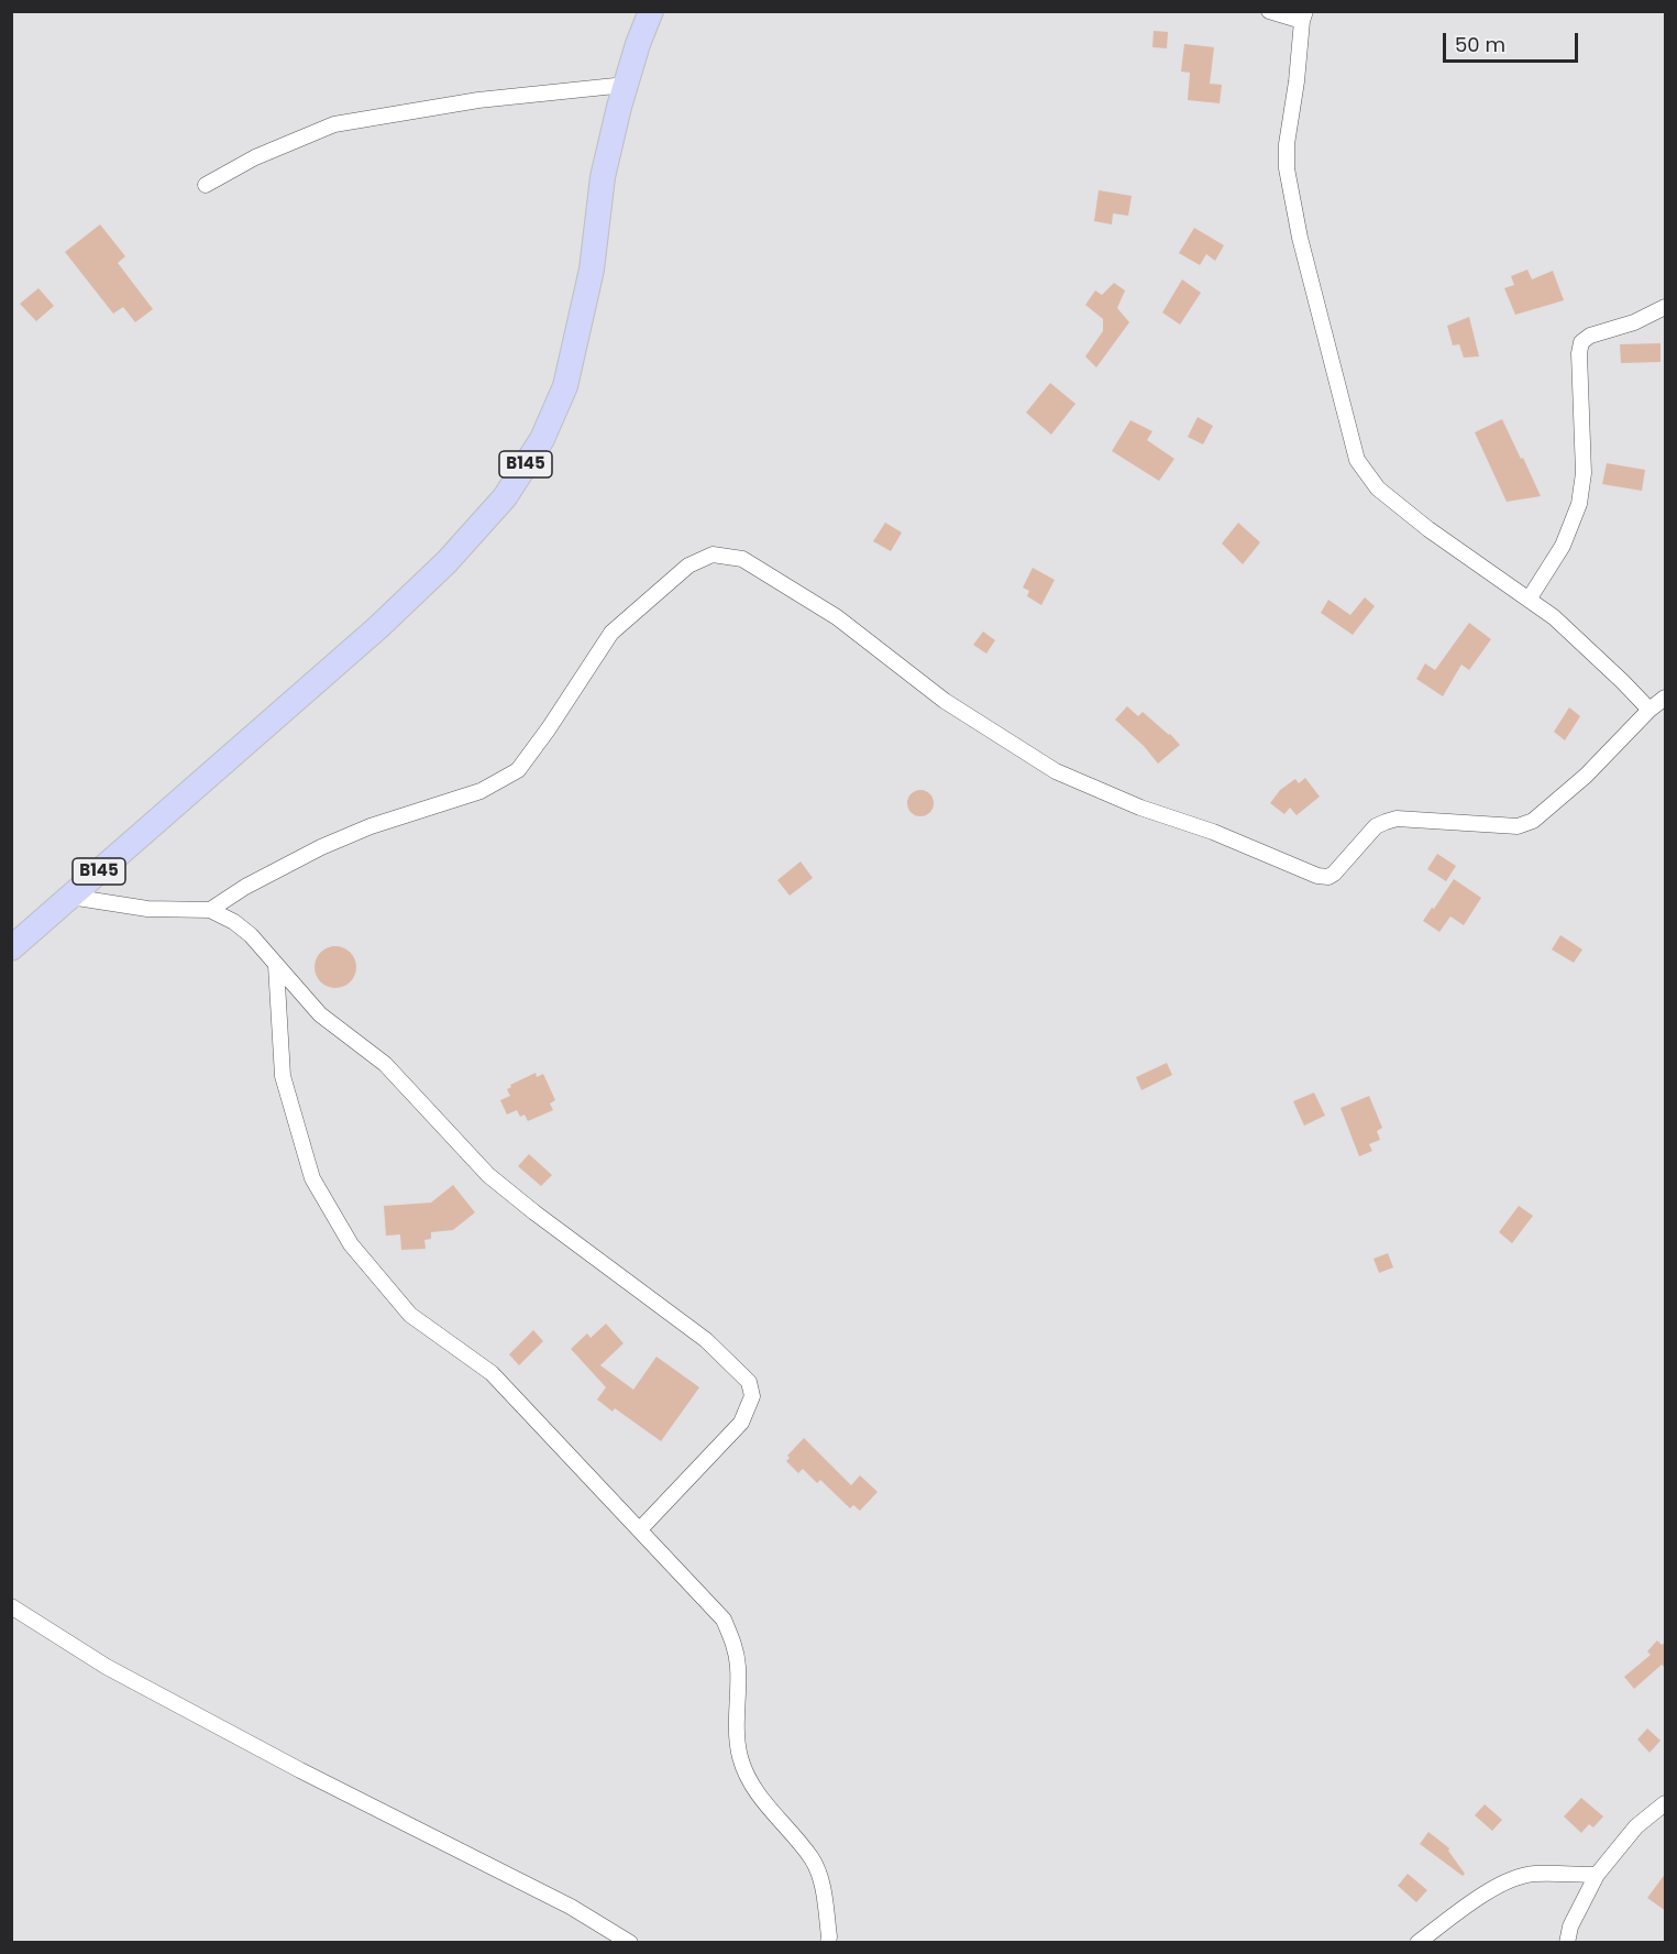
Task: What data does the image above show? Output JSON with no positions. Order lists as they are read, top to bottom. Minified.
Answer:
{"streets":{"main road":["B145"]},"scale_bar":"50 m"}
